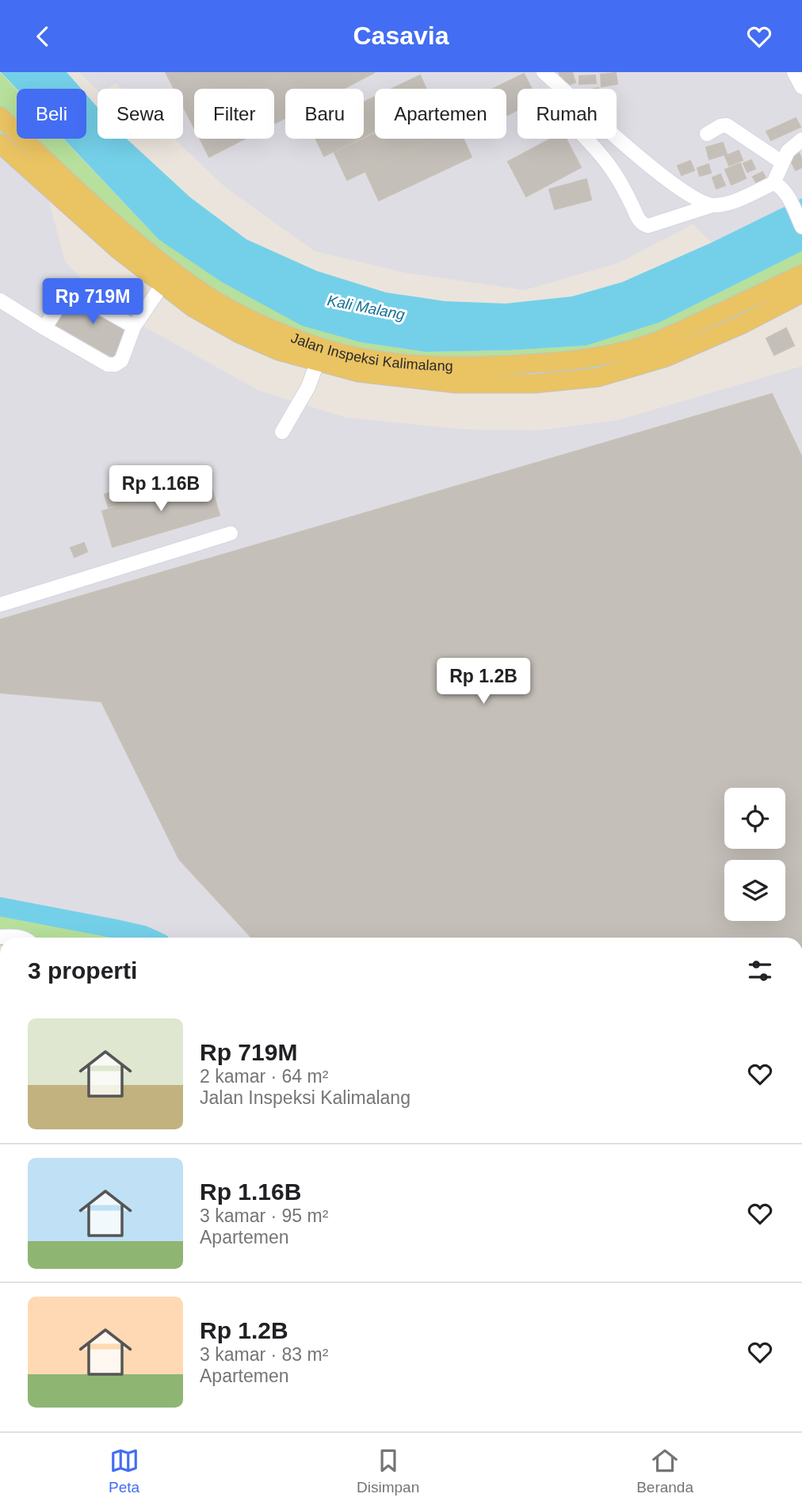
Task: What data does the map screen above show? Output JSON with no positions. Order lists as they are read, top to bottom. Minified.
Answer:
{"streets":{"main road":["Jalan Inspeksi Kalimalang"]},"water":["Kali Malang"],"page":{"header":"Casavia","chip":["Beli","Sewa","Filter","Baru","Apartemen","Rumah"],"price":["Rp 719M","Rp 1.16B","Rp 1.2B"],"heading":"3 properti","list":[{"name":"Rp 719M","note":"2 kamar · 64 m² · Jalan Inspeksi Kalimalang"},{"name":"Rp 1.16B","note":"3 kamar · 95 m² · Apartemen"},{"name":"Rp 1.2B","note":"3 kamar · 83 m² · Apartemen"}],"tabs":["Peta","Disimpan","Beranda"]}}
